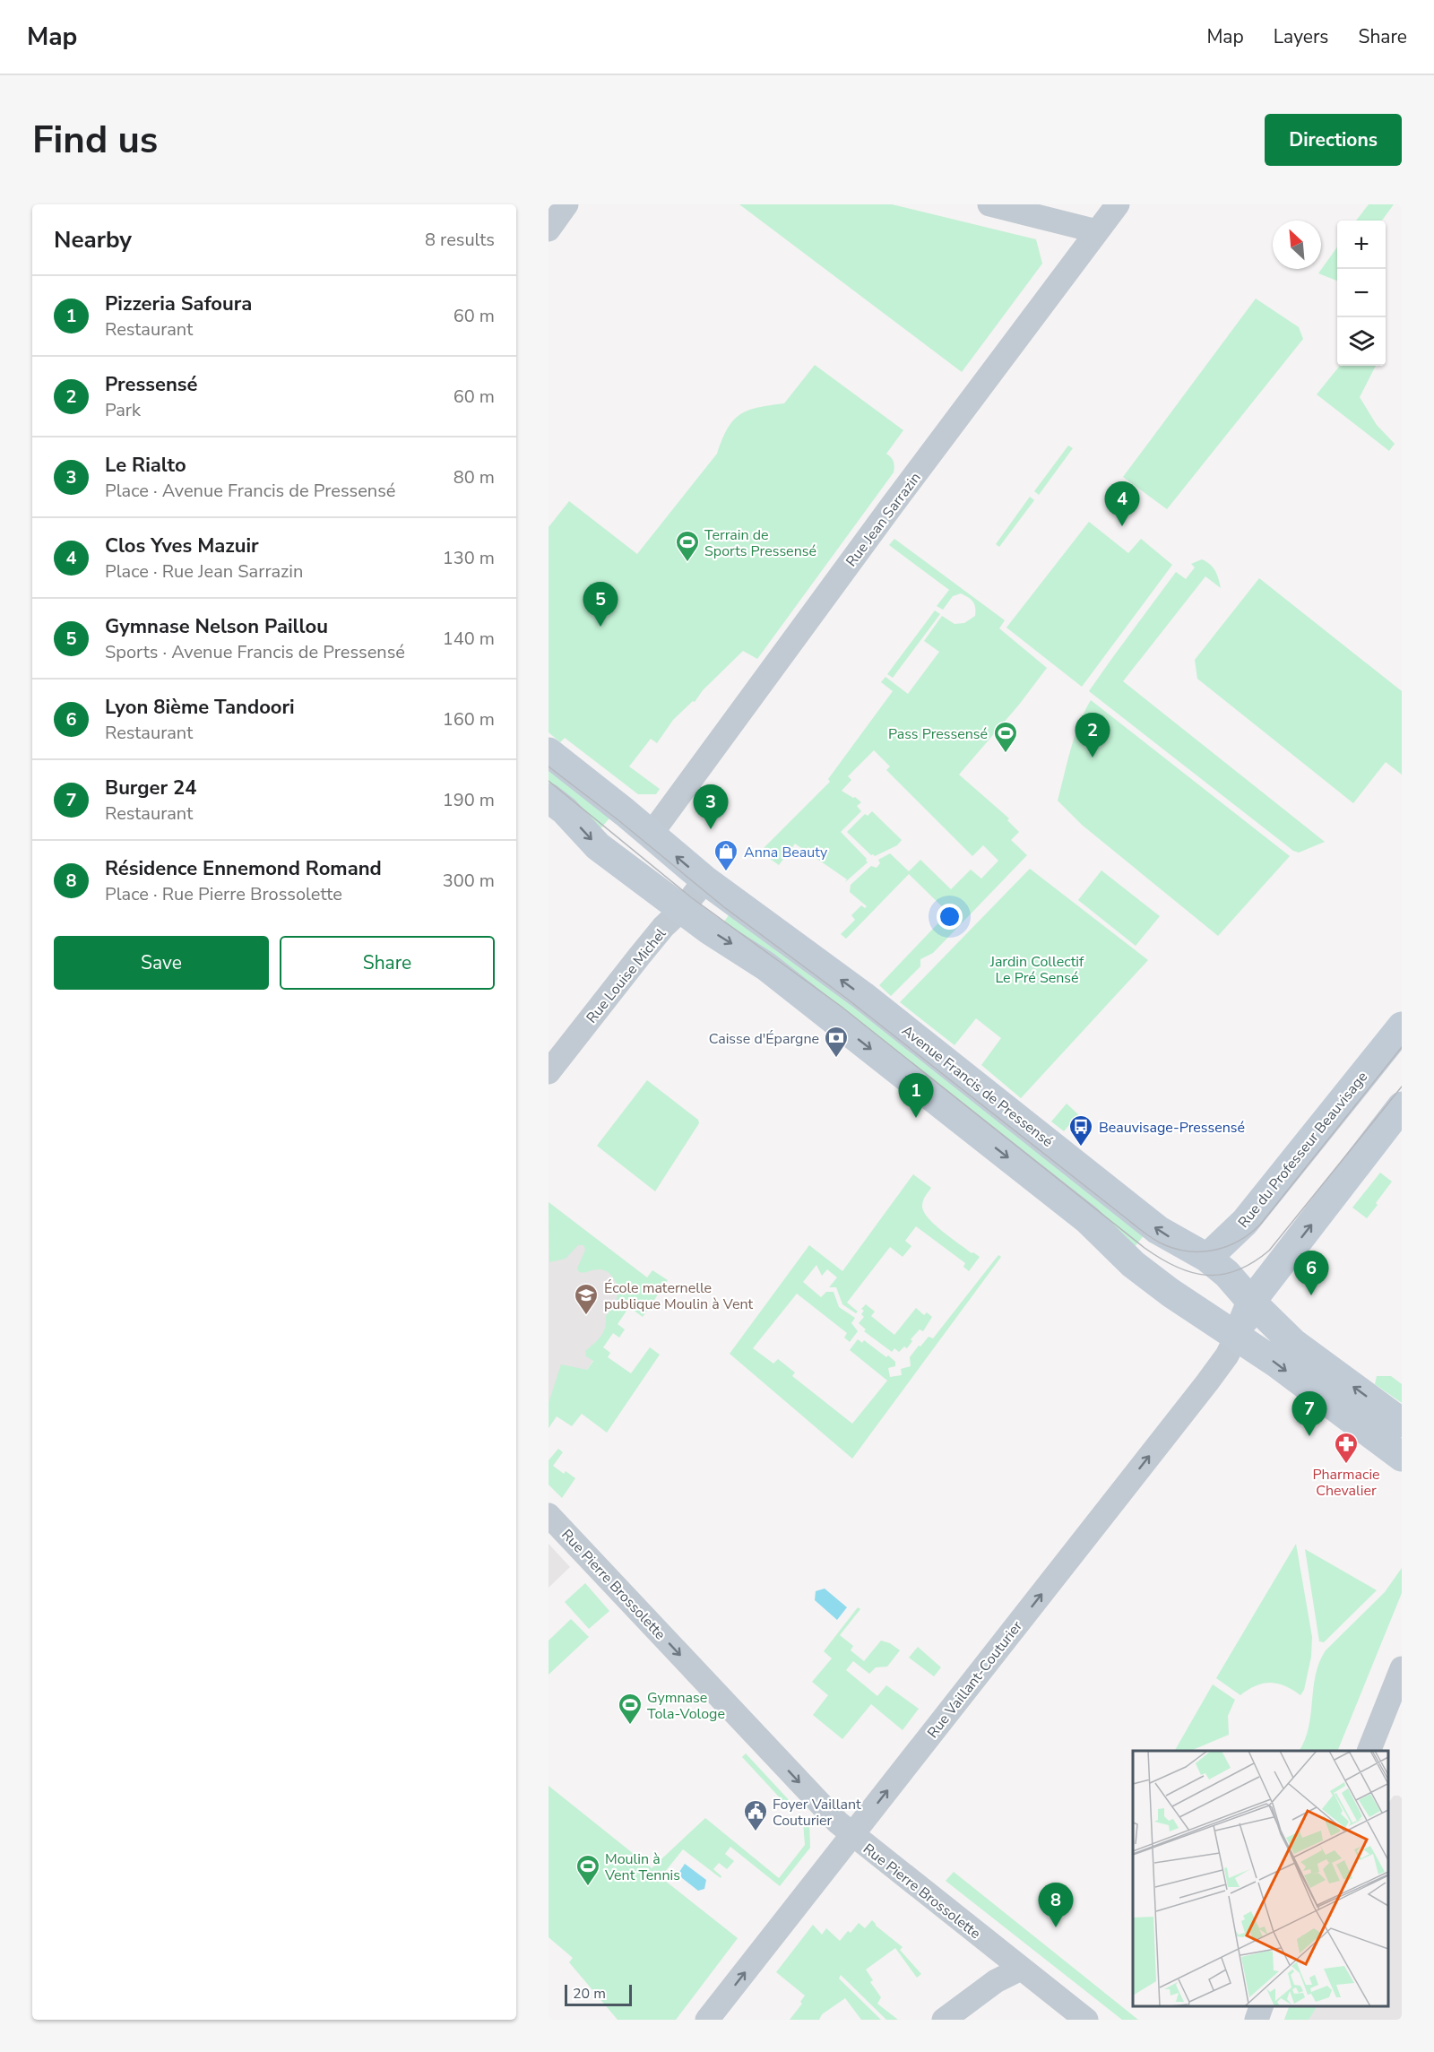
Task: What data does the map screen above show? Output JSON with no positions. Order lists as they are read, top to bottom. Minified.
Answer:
{"streets":{"street":["Rue Jean Sarrazin","Rue Louise Michel","Avenue Francis de Pressensé","Rue du Professeur Beauvisage","Rue Pierre Brossolette","Rue Vaillant-Couturier"]},"crossings":[["Rue Jean Sarrazin","Avenue Francis de Pressensé"],["Rue Louise Michel","Avenue Francis de Pressensé"],["Avenue Francis de Pressensé","Rue du Professeur Beauvisage"],["Rue Pierre Brossolette","Rue Vaillant-Couturier"]],"one_way":["Rue Pierre Brossolette","Rue Vaillant-Couturier"],"parks":["Jardin Collectif Le Pré Sensé"],"places":{"sports":["Terrain de Sports Pressensé","Pass Pressensé","Gymnase Tola-Vologe","Moulin à Vent Tennis"],"shop":["Anna Beauty"],"bank":["Caisse d'Épargne"],"bus stop":["Beauvisage-Pressensé"],"school or university":["École maternelle publique Moulin à Vent"],"pharmacy":["Pharmacie Chevalier"],"public building":["Foyer Vaillant Couturier"]},"scale_bar":"20 m","north":"top left","page":{"header":"Map","nav":["Map","Layers","Share"],"buttons":["Directions",["Save","Share"]],"title":"Find us","heading":["Nearby","8 results"],"map_buttons":["+","−"],"list":[{"mark":"1","name":"Pizzeria Safoura","note":"Restaurant","value":"60 m"},{"mark":"2","name":"Pressensé","note":"Park","value":"60 m"},{"mark":"3","name":"Le Rialto","note":"Place · Avenue Francis de Pressensé","value":"80 m"},{"mark":"4","name":"Clos Yves Mazuir","note":"Place · Rue Jean Sarrazin","value":"130 m"},{"mark":"5","name":"Gymnase Nelson Paillou","note":"Sports · Avenue Francis de Pressensé","value":"140 m"},{"mark":"6","name":"Lyon 8ième Tandoori","note":"Restaurant","value":"160 m"},{"mark":"7","name":"Burger 24","note":"Restaurant","value":"190 m"},{"mark":"8","name":"Résidence Ennemond Romand","note":"Place · Rue Pierre Brossolette","value":"300 m"}],"pins":["4","5","2","3","1","6","7","8"],"scale":"20 m"}}
